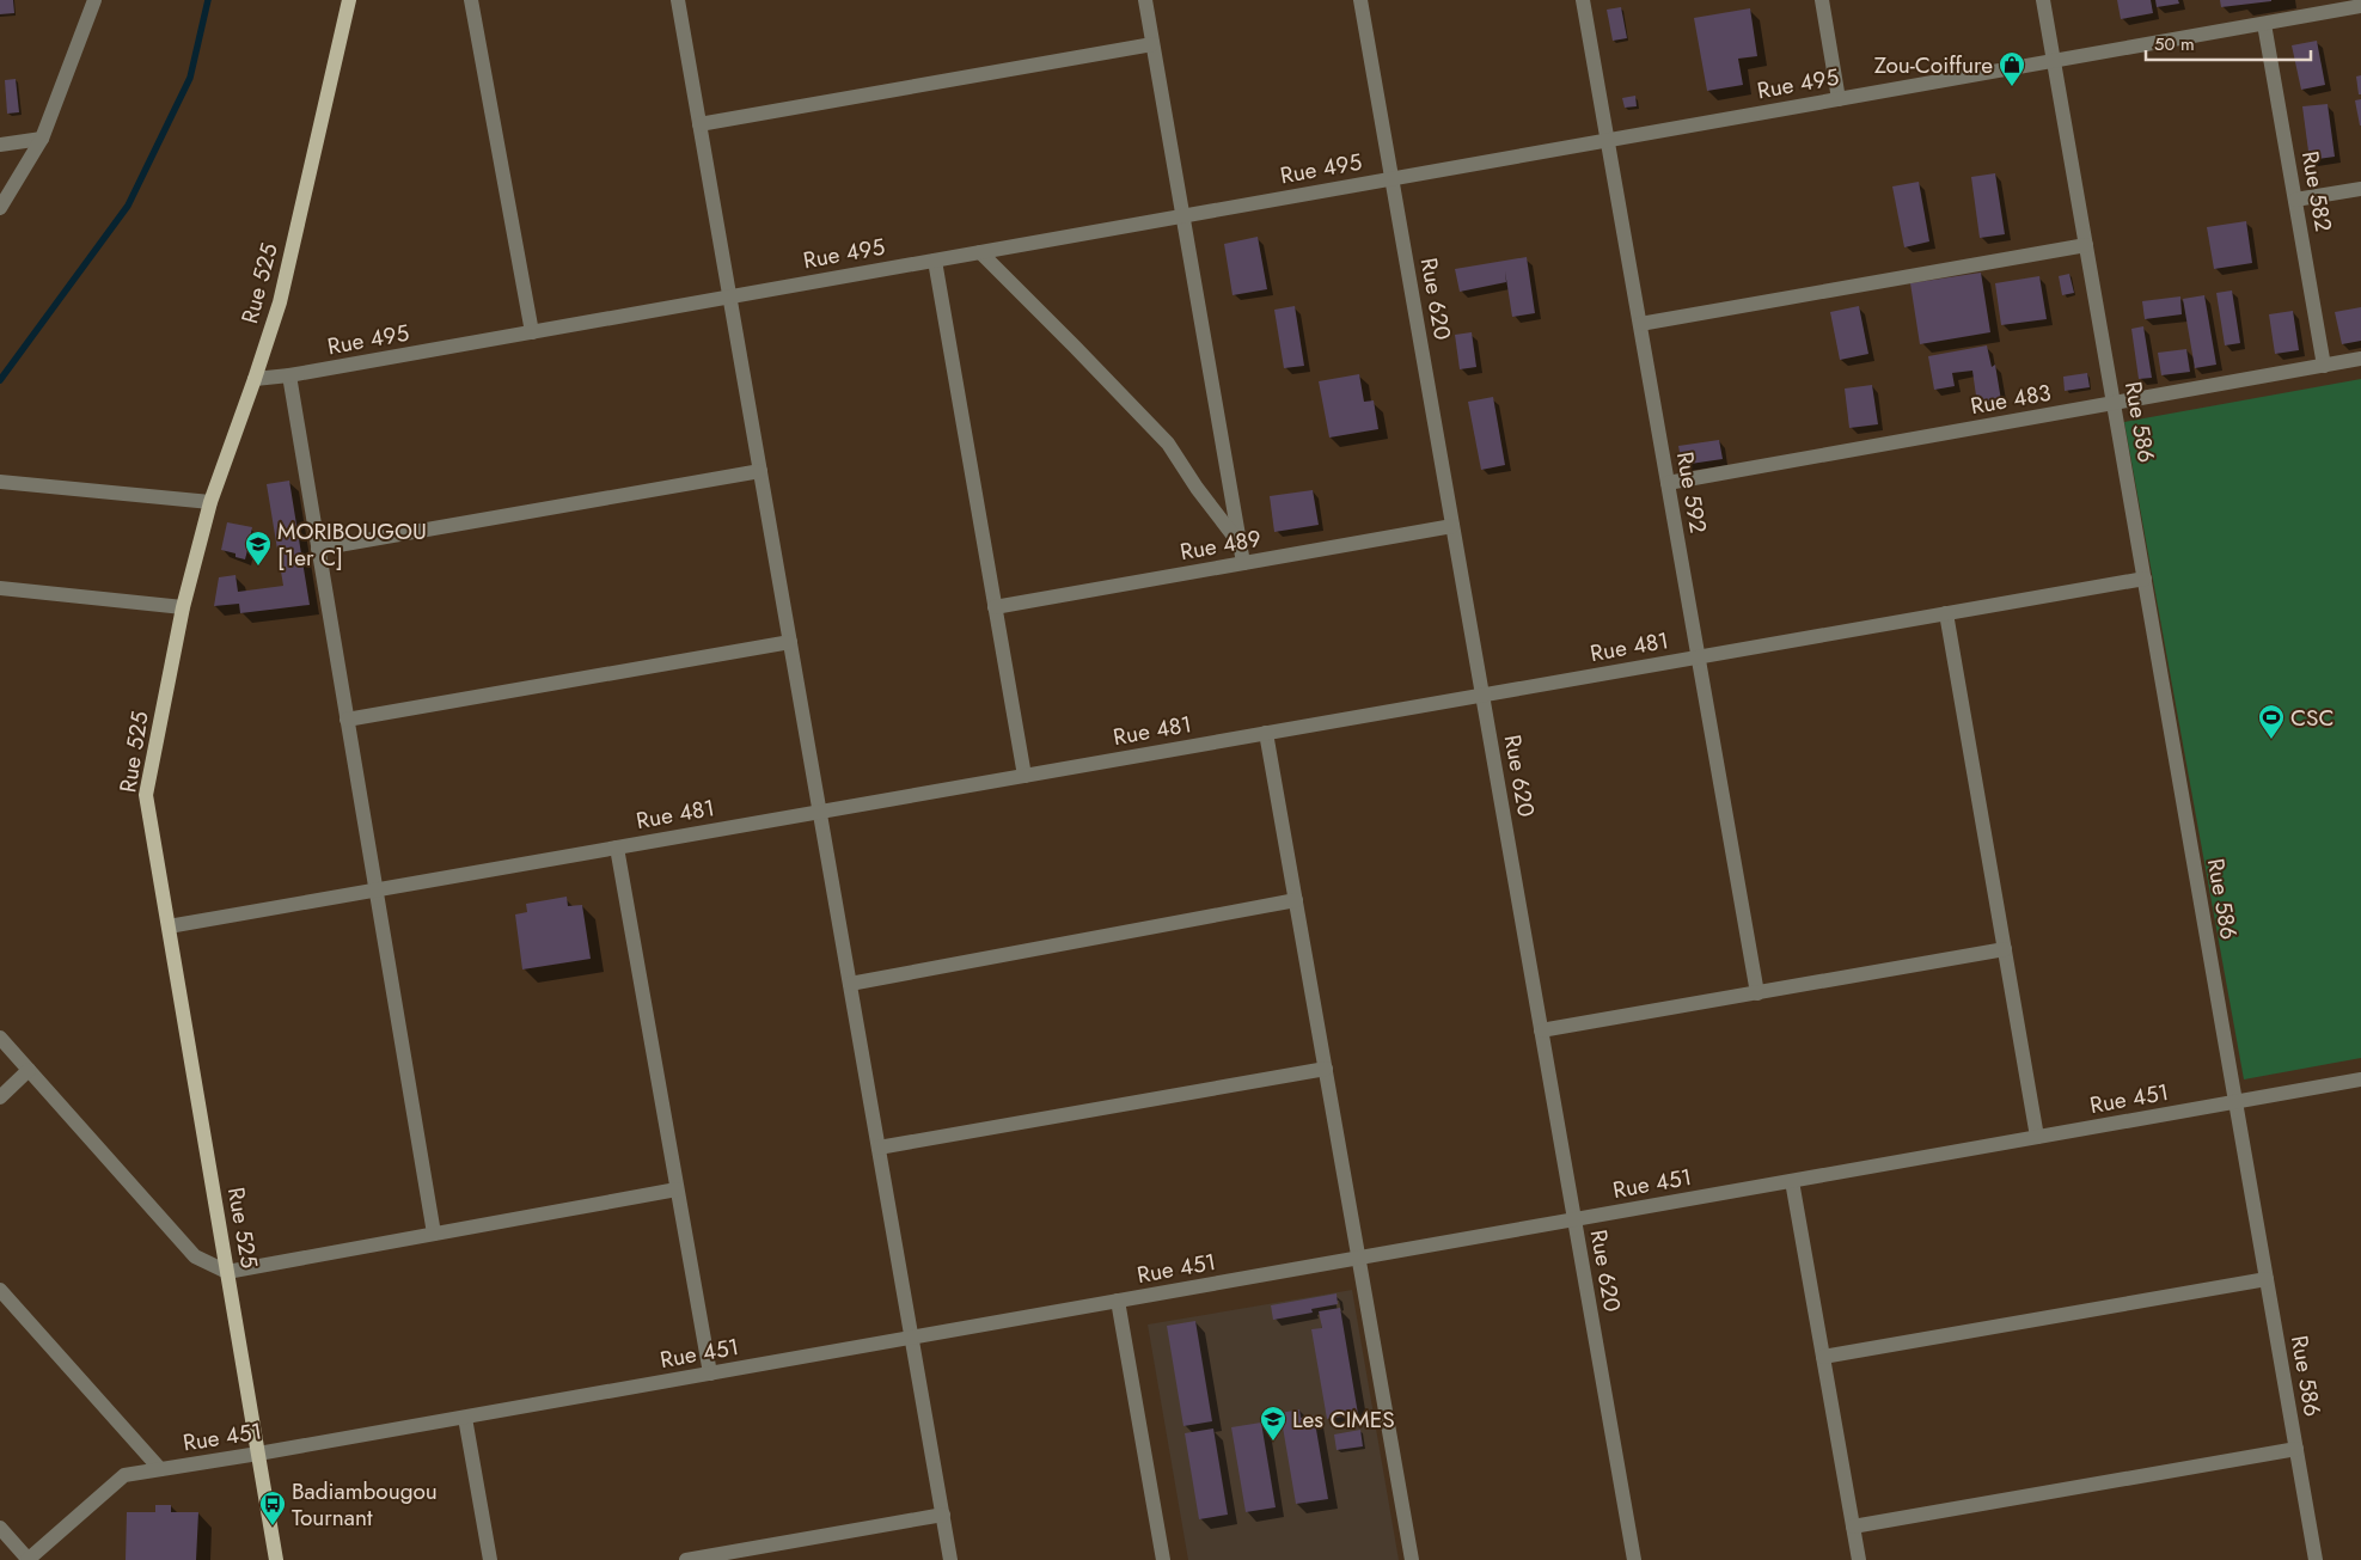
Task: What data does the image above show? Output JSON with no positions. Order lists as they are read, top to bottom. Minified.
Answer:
{"streets":{"main road":["Rue 525"],"street":["Rue 495","Rue 582","Rue 620","Rue 483","Rue 586","Rue 592","Rue 489","Rue 481","Rue 451"]},"crossings":[["Rue 495","Rue 582"],["Rue 495","Rue 525"],["Rue 495","Rue 620"],["Rue 495","Rue 586"],["Rue 495","Rue 592"],["Rue 582","Rue 483"],["Rue 525","Rue 481"],["Rue 525","Rue 451"],["Rue 620","Rue 489"],["Rue 620","Rue 481"],["Rue 620","Rue 451"],["Rue 483","Rue 586"],["Rue 483","Rue 592"],["Rue 586","Rue 481"],["Rue 586","Rue 451"],["Rue 592","Rue 481"]],"places":{"shop":["Zou-Coiffure"],"school or university":["MORIBOUGOU [1er C]","Les CIMES"],"sports":["CSC"],"bus stop":["Badiambougou Tournant"]},"scale_bar":"50 m"}
